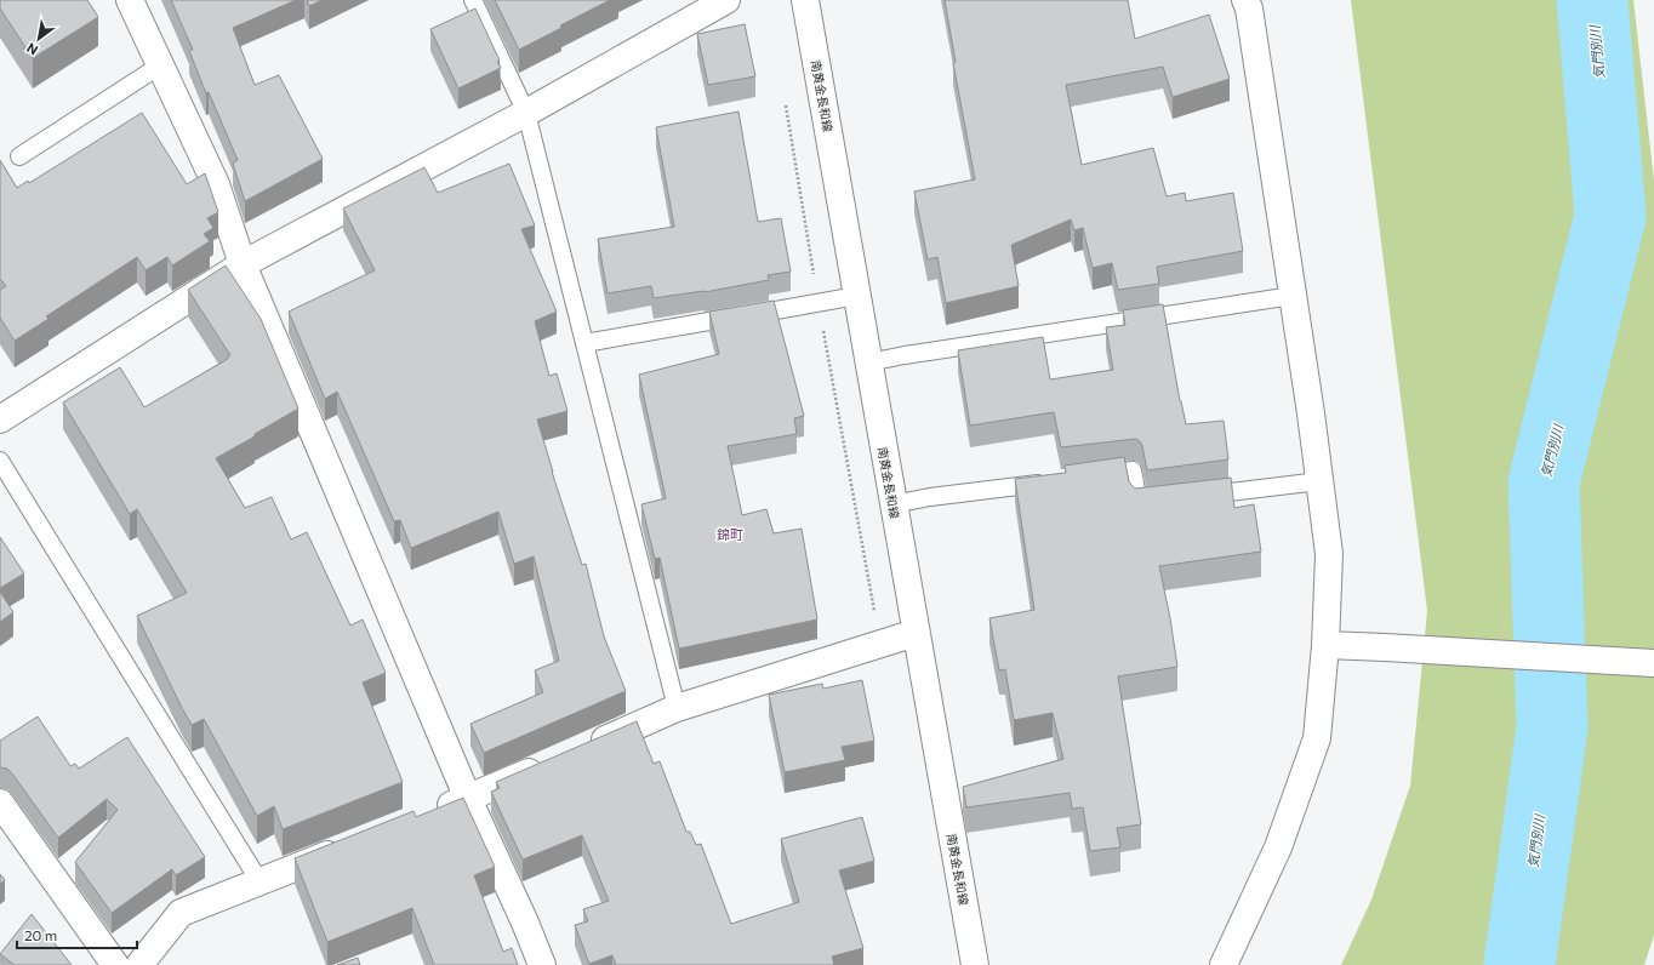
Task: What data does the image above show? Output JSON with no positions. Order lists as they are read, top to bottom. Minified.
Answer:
{"streets":{"street":["南黄金長和線"]},"districts":["錦町"],"water":["気門別川"],"scale_bar":"20 m","north":"bottom left"}
